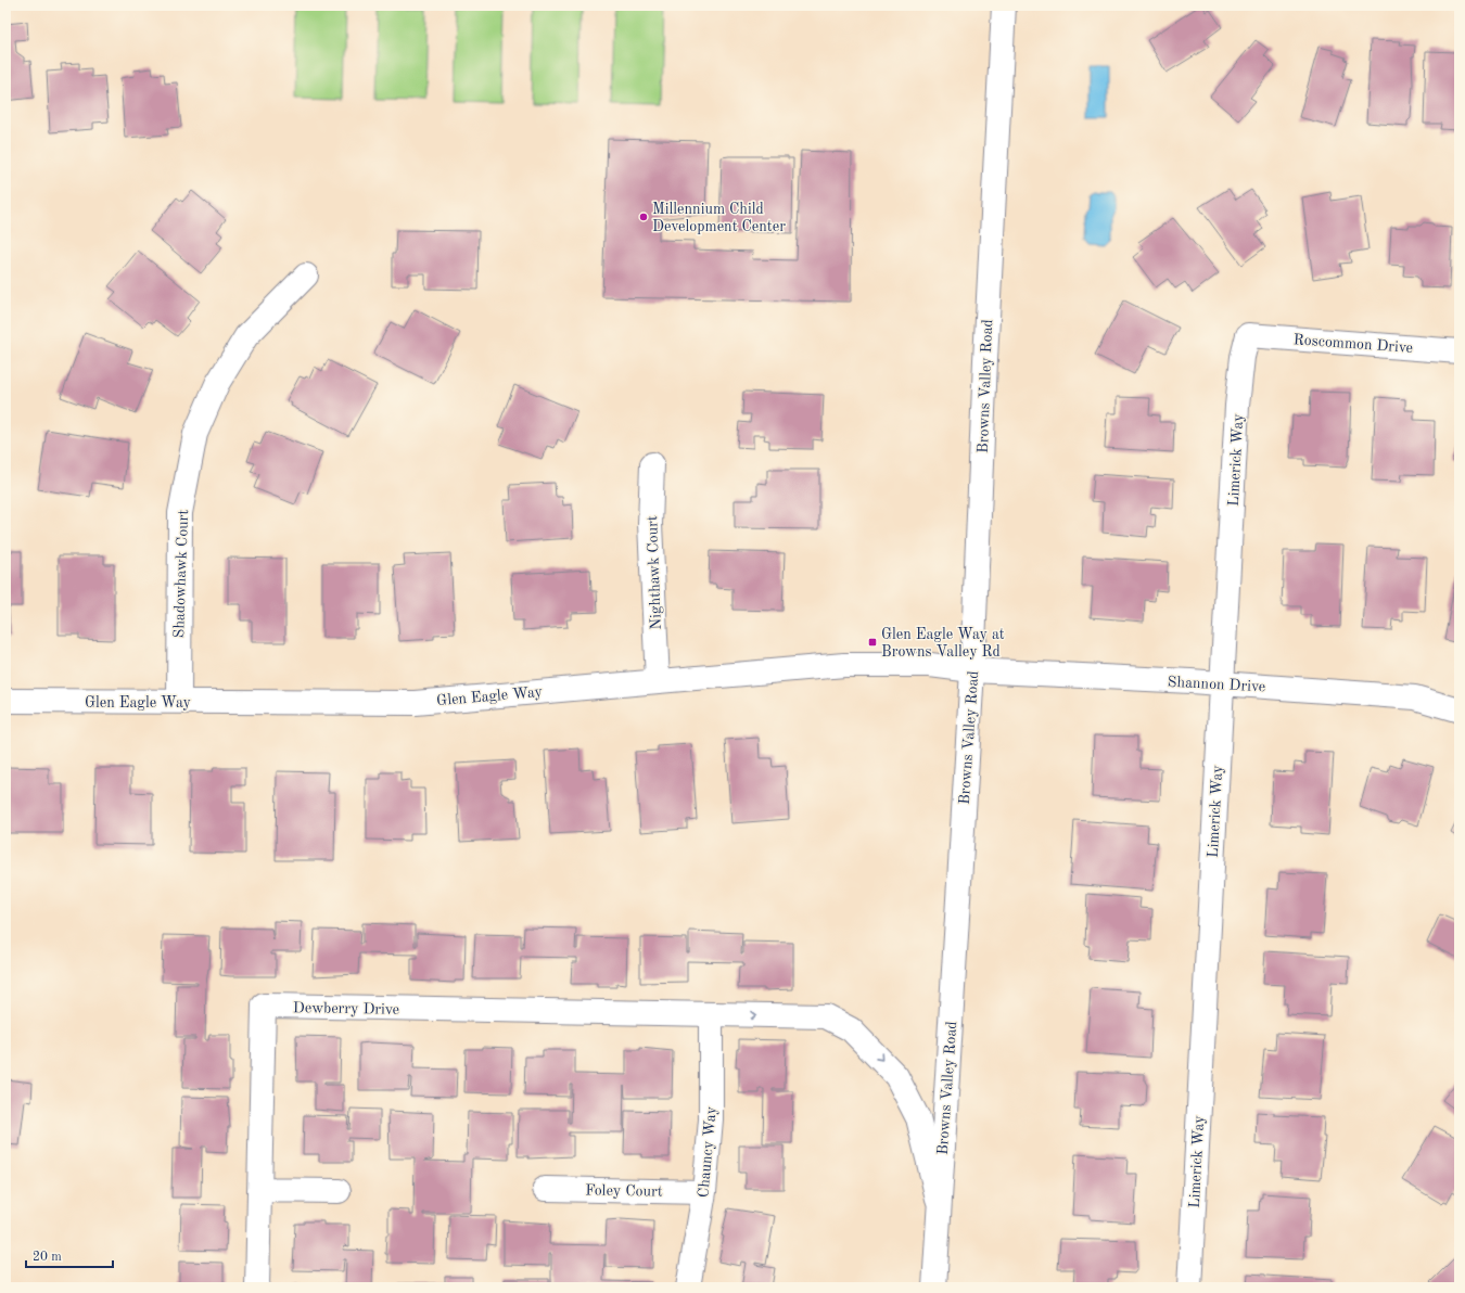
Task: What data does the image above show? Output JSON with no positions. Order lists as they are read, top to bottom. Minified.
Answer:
{"streets":{"street":["Roscommon Drive","Browns Valley Road","Limerick Way","Nighthawk Court","Shadowhawk Court","Shannon Drive","Glen Eagle Way","Dewberry Drive","Chauncy Way","Foley Court"]},"crossings":[["Roscommon Drive","Limerick Way"],["Browns Valley Road","Shannon Drive"],["Browns Valley Road","Glen Eagle Way"],["Limerick Way","Shannon Drive"],["Nighthawk Court","Glen Eagle Way"],["Shadowhawk Court","Glen Eagle Way"],["Shannon Drive","Glen Eagle Way"],["Dewberry Drive","Chauncy Way"],["Chauncy Way","Foley Court"]],"places":{"other":["Millennium Child Development Center"],"transit":["Glen Eagle Way at Browns Valley Rd"]},"scale_bar":"20 m"}
